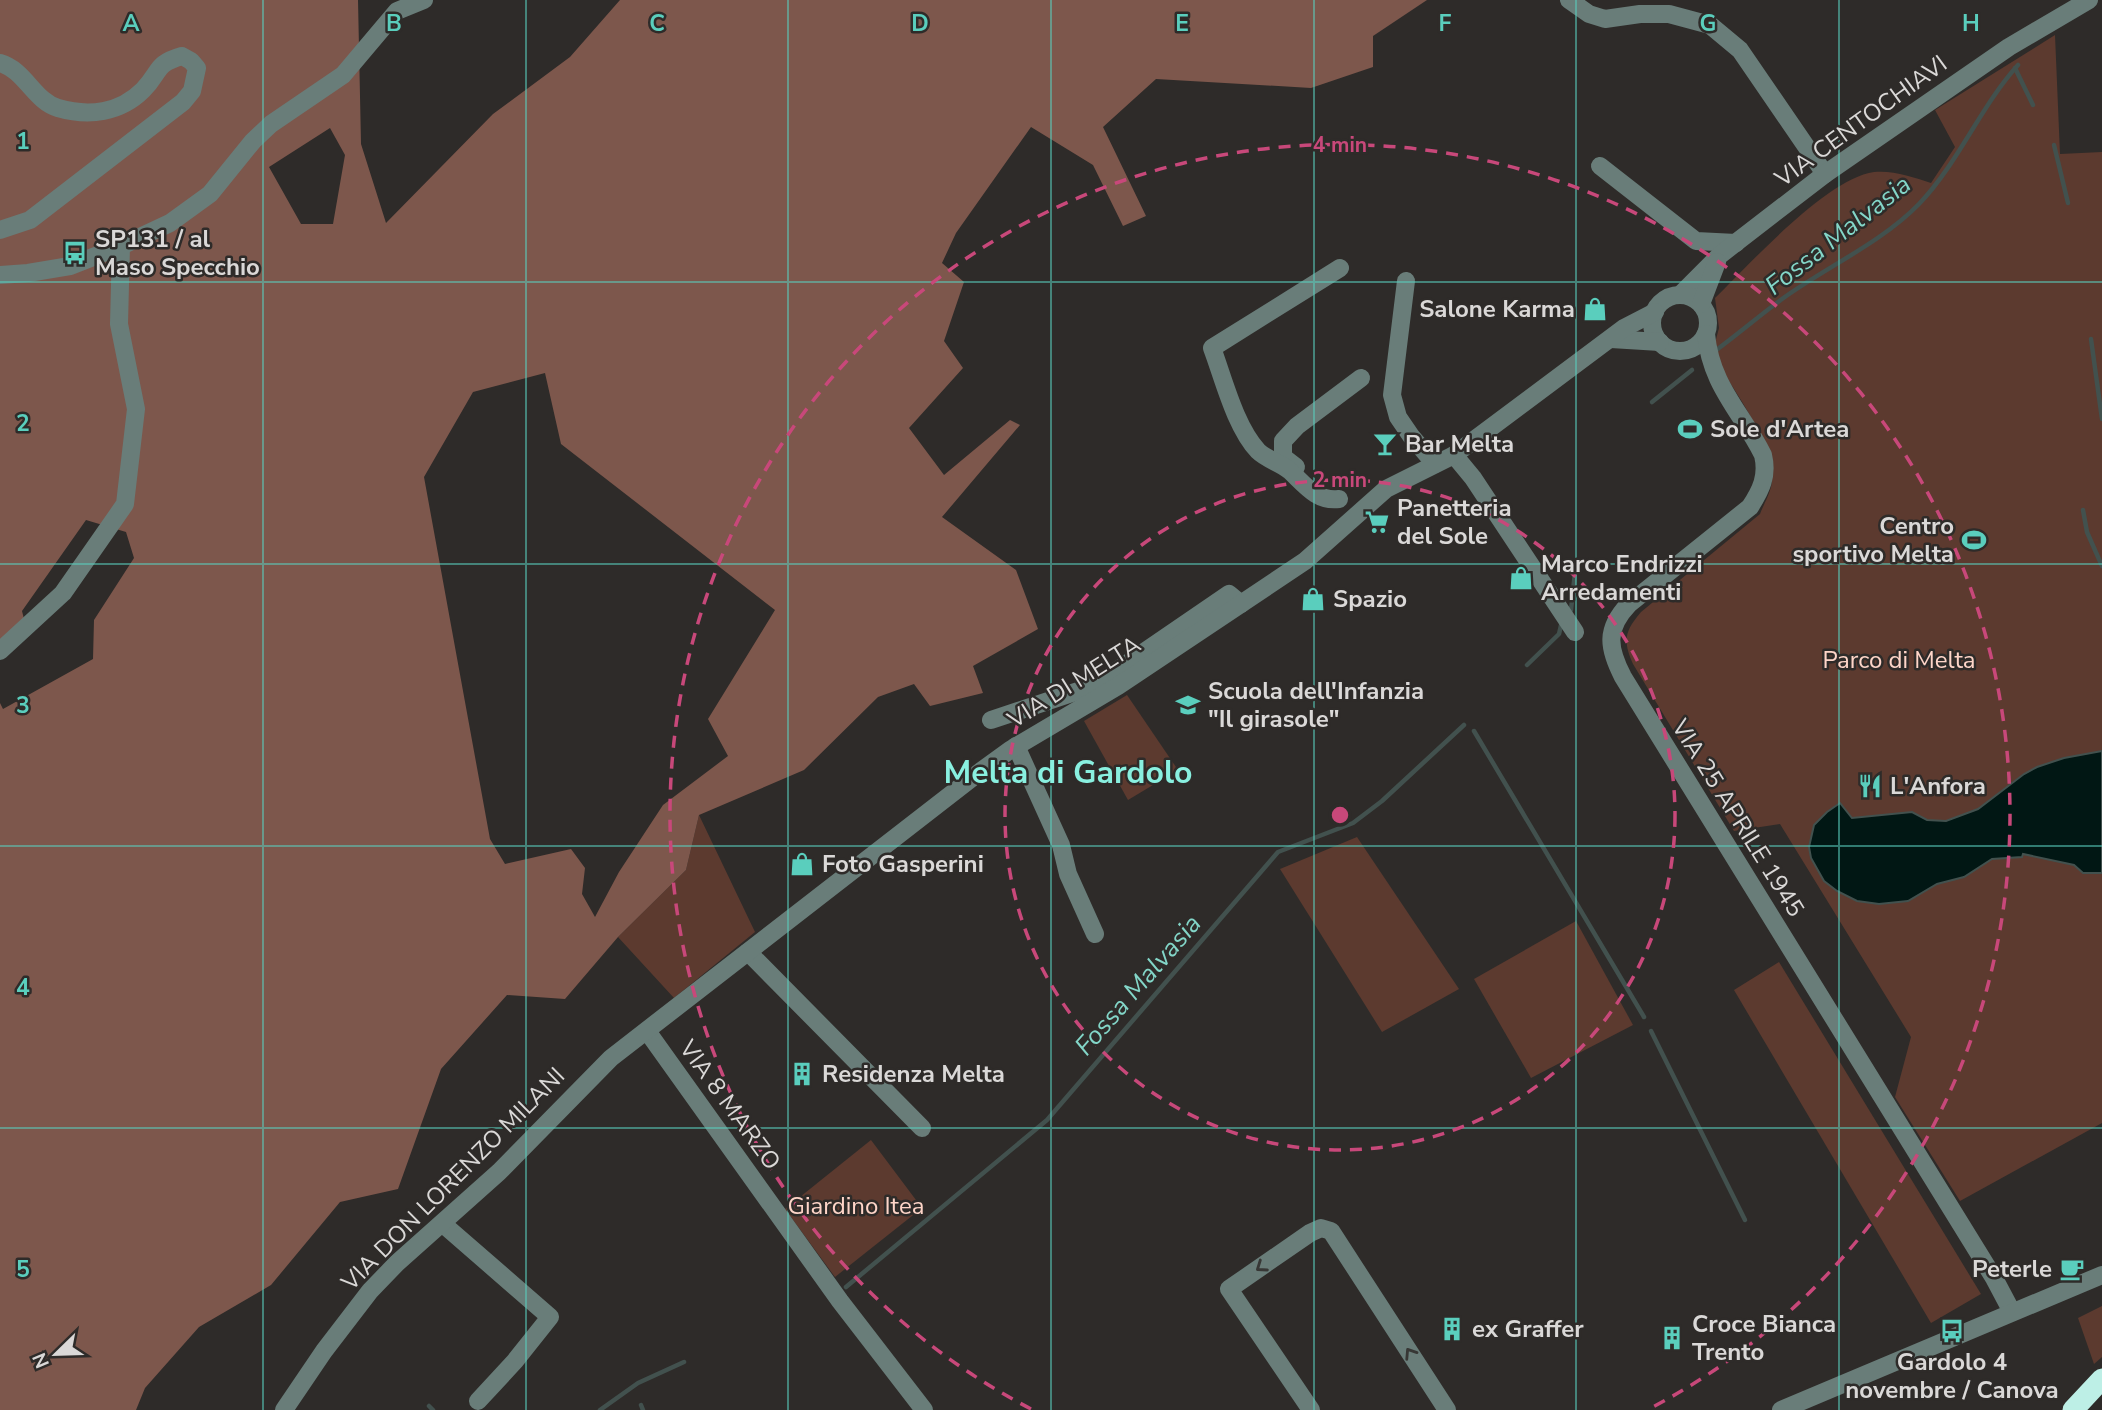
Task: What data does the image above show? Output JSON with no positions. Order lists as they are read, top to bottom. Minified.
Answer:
{"streets":{"street":["VIA CENTOCHIAVI","VIA DI MELTA","VIA 25 APRILE 1945","VIA 8 MARZO","VIA DON LORENZO MILANI"]},"crossings":[["VIA CENTOCHIAVI","VIA DI MELTA"],["VIA CENTOCHIAVI","VIA 25 APRILE 1945"],["VIA DI MELTA","VIA 25 APRILE 1945"],["VIA DI MELTA","VIA 8 MARZO"],["VIA DI MELTA","VIA DON LORENZO MILANI"],["VIA 8 MARZO","VIA DON LORENZO MILANI"]],"districts":["Melta di Gardolo"],"water":["Fossa Malvasia"],"parks":["Parco di Melta","Giardino Itea"],"places":{"bus stop":["SP131 / al Maso Specchio","Gardolo 4 novembre / Canova"],"shop":["Salone Karma","Marco Endrizzi Arredamenti","Spazio","Foto Gasperini"],"sports":["Sole d'Artea","Centro sportivo Melta"],"bar":["Bar Melta"],"supermarket":["Panetteria del Sole"],"school or university":["Scuola dell'Infanzia \"Il girasole\""],"restaurant":["L'Anfora"],"building":["Residenza Melta","ex Graffer","Croce Bianca Trento"],"cafe":["Peterle"]},"north":"bottom left","grid":{"columns":["A","B","C","D","E","F","G","H"],"rows":["1","2","3","4","5"]},"rings":["4 min","2 min"]}
